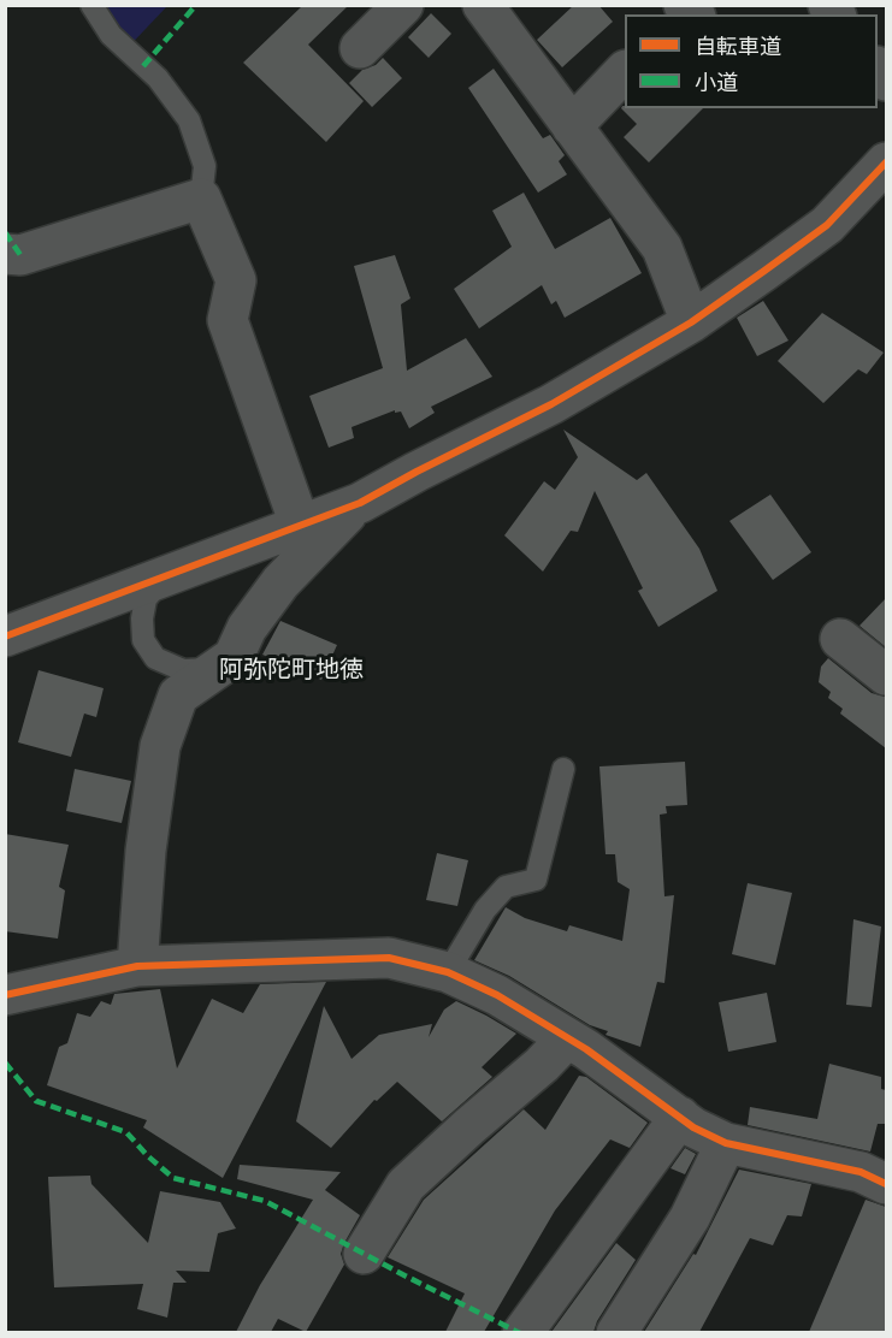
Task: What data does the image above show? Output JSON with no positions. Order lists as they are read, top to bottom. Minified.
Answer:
{"districts":["阿弥陀町地徳"],"legend":["自転車道","小道"]}
